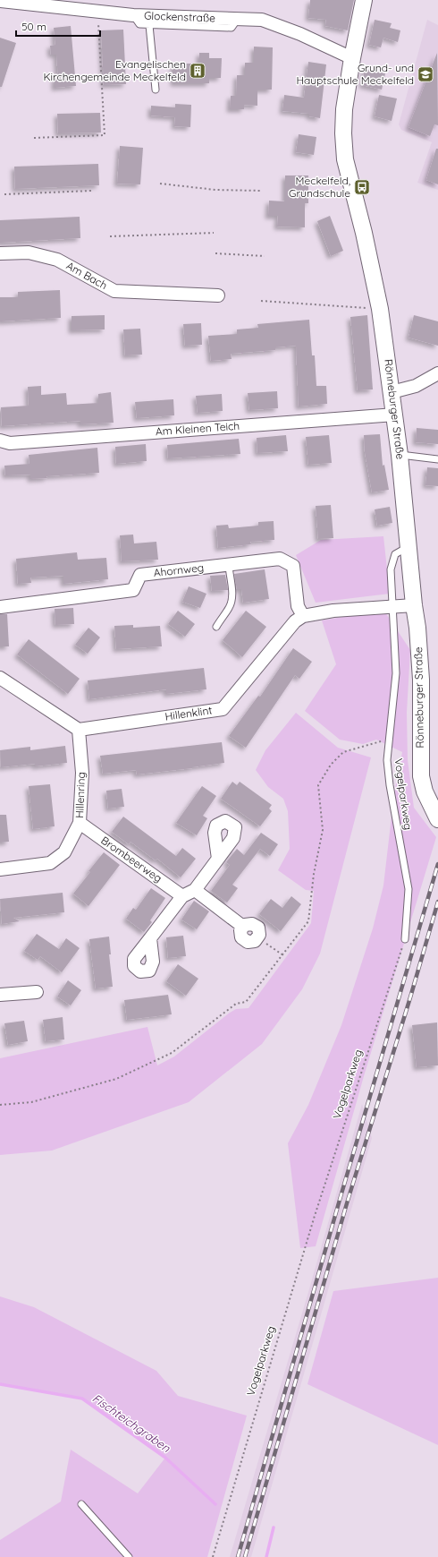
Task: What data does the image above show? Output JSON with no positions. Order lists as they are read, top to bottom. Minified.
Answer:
{"streets":{"street":["Glockenstraße","Am Bach","Rönneburger Straße","Am Kleinen Teich","Ahornweg","Hillenklint","Hillenring","Brombeerweg"],"lane":["Vogelparkweg"]},"crossings":[["Glockenstraße","Rönneburger Straße"],["Rönneburger Straße","Am Kleinen Teich"],["Rönneburger Straße","Vogelparkweg"],["Ahornweg","Hillenklint"],["Hillenklint","Hillenring"],["Hillenring","Brombeerweg"]],"water":["Fischteichgraben"],"places":{"building":["Evangelischen Kirchengemeinde Meckelfeld"],"school or university":["Grund- und Hauptschule Meckelfeld"],"bus stop":["Meckelfeld, Grundschule"]},"scale_bar":"50 m"}
